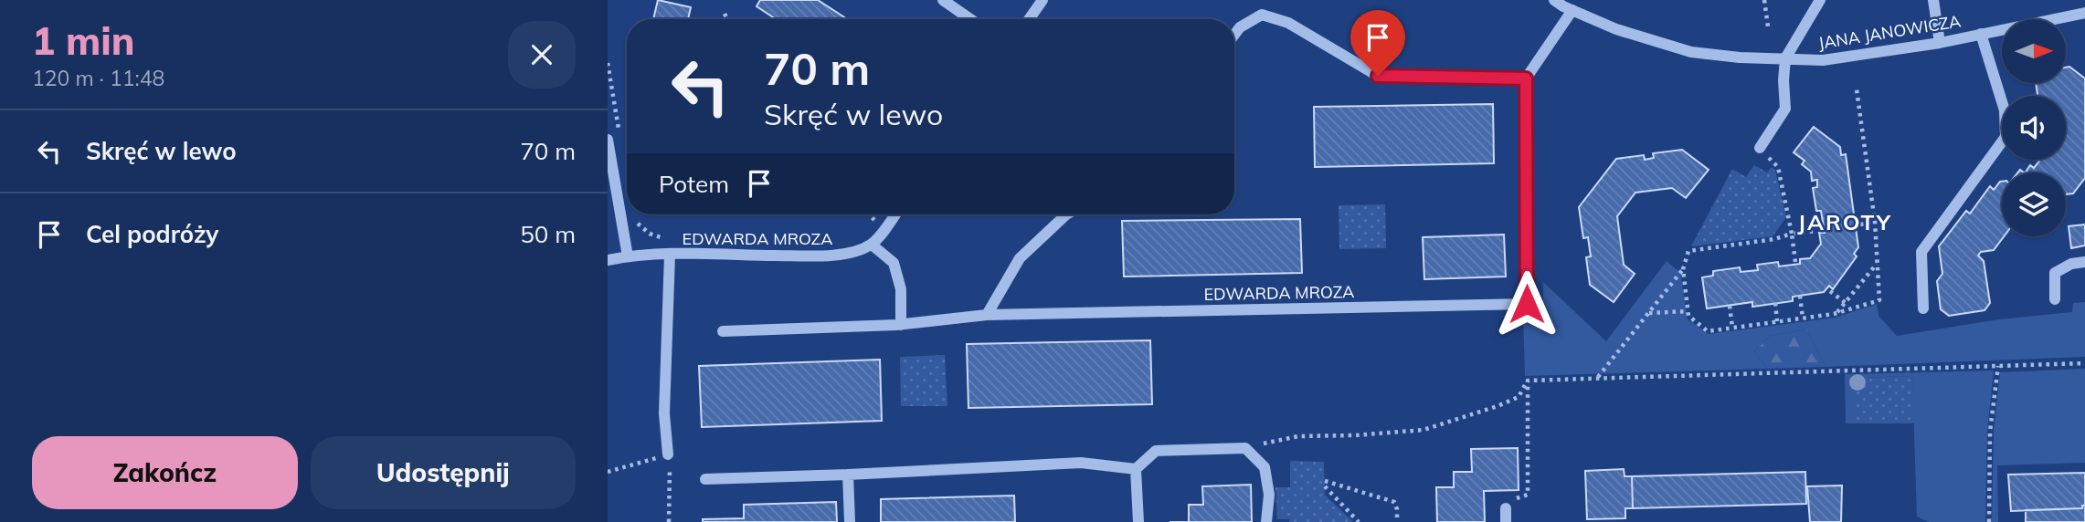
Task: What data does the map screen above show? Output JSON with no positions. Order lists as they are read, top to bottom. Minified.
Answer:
{"streets":{"street":["JANA JANOWICZA","EDWARDA MROZA"]},"districts":["JAROTY"],"north":"right","page":{"heading":["1 min","120 m · 11:48"],"turn":["70 m","Skręć w lewo"],"list":[{"name":"Skręć w lewo","value":"70 m"},{"name":"Cel podróży","value":"50 m"}],"then":"Potem","buttons":["Zakończ","Udostępnij"]}}
